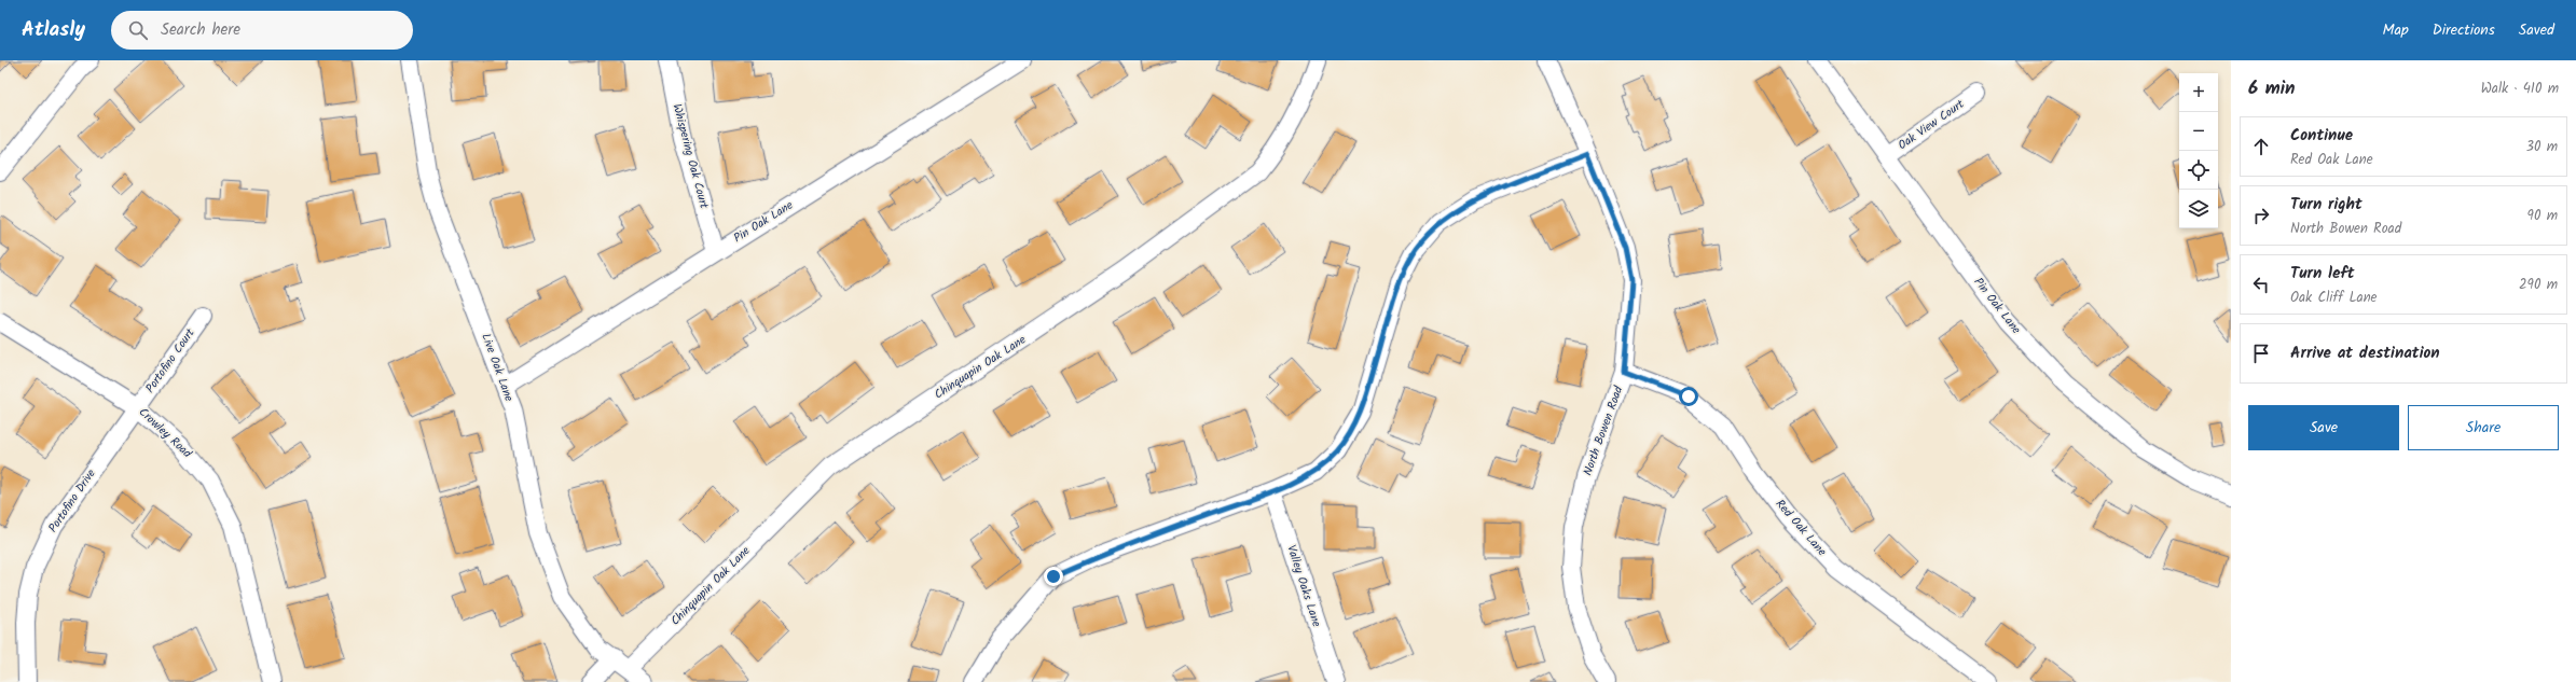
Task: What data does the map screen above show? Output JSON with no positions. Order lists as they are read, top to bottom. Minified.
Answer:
{"streets":{"street":["Oak View Court","Whispering Oak Court","Pin Oak Lane","Portofino Court","Live Oak Lane","Chinquapin Oak Lane","North Bowen Road","Crowley Road","Portofino Drive","Red Oak Lane","Valley Oaks Lane"]},"crossings":[["Oak View Court","Pin Oak Lane"],["Whispering Oak Court","Pin Oak Lane"],["Pin Oak Lane","Live Oak Lane"],["Portofino Court","Crowley Road"],["Portofino Court","Portofino Drive"],["Live Oak Lane","Chinquapin Oak Lane"],["North Bowen Road","Red Oak Lane"],["Crowley Road","Portofino Drive"]],"page":{"header":"Atlasly","search":"Search here","nav":["Map","Directions","Saved"],"heading":["6 min","Walk · 410 m"],"map_buttons":["+","−"],"list":[["Continue","Red Oak Lane","30 m"],["Turn right","North Bowen Road","90 m"],["Turn left","Oak Cliff Lane","290 m"],"Arrive at destination"],"buttons":["Save","Share"]}}
